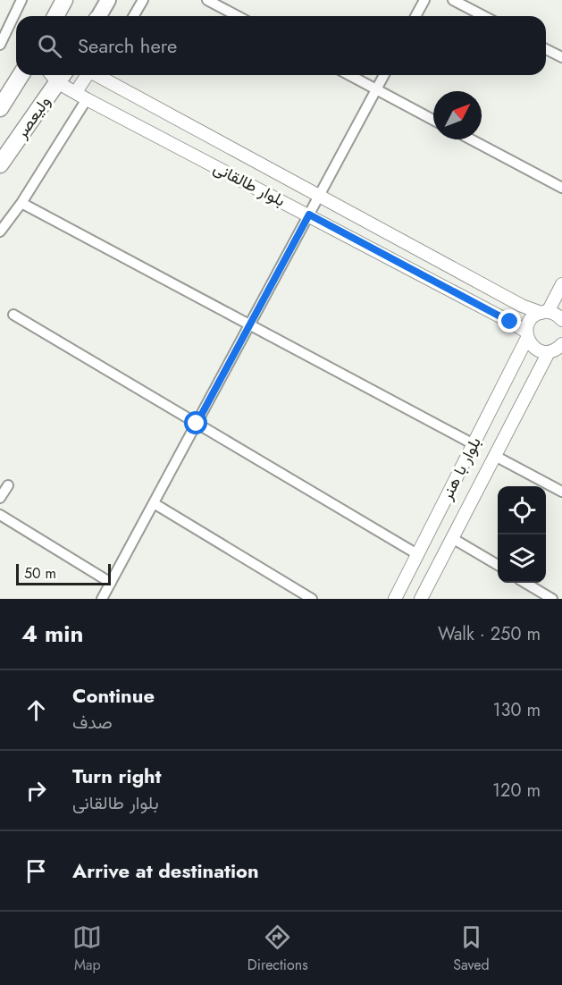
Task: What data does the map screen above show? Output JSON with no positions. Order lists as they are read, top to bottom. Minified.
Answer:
{"streets":{"main road":["ولیعصر"],"street":["بلوار طالقانی","بلوار با هنر"]},"crossings":[["بلوار طالقانی","بلوار با هنر"]],"scale_bar":"50 m","north":"top right","page":{"search":"Search here","scale":"50 m","heading":["4 min","Walk · 250 m"],"list":[["Continue","صدف","130 m"],["Turn right","بلوار طالقانی","120 m"],"Arrive at destination"],"nav":["Map","Directions","Saved"]}}
